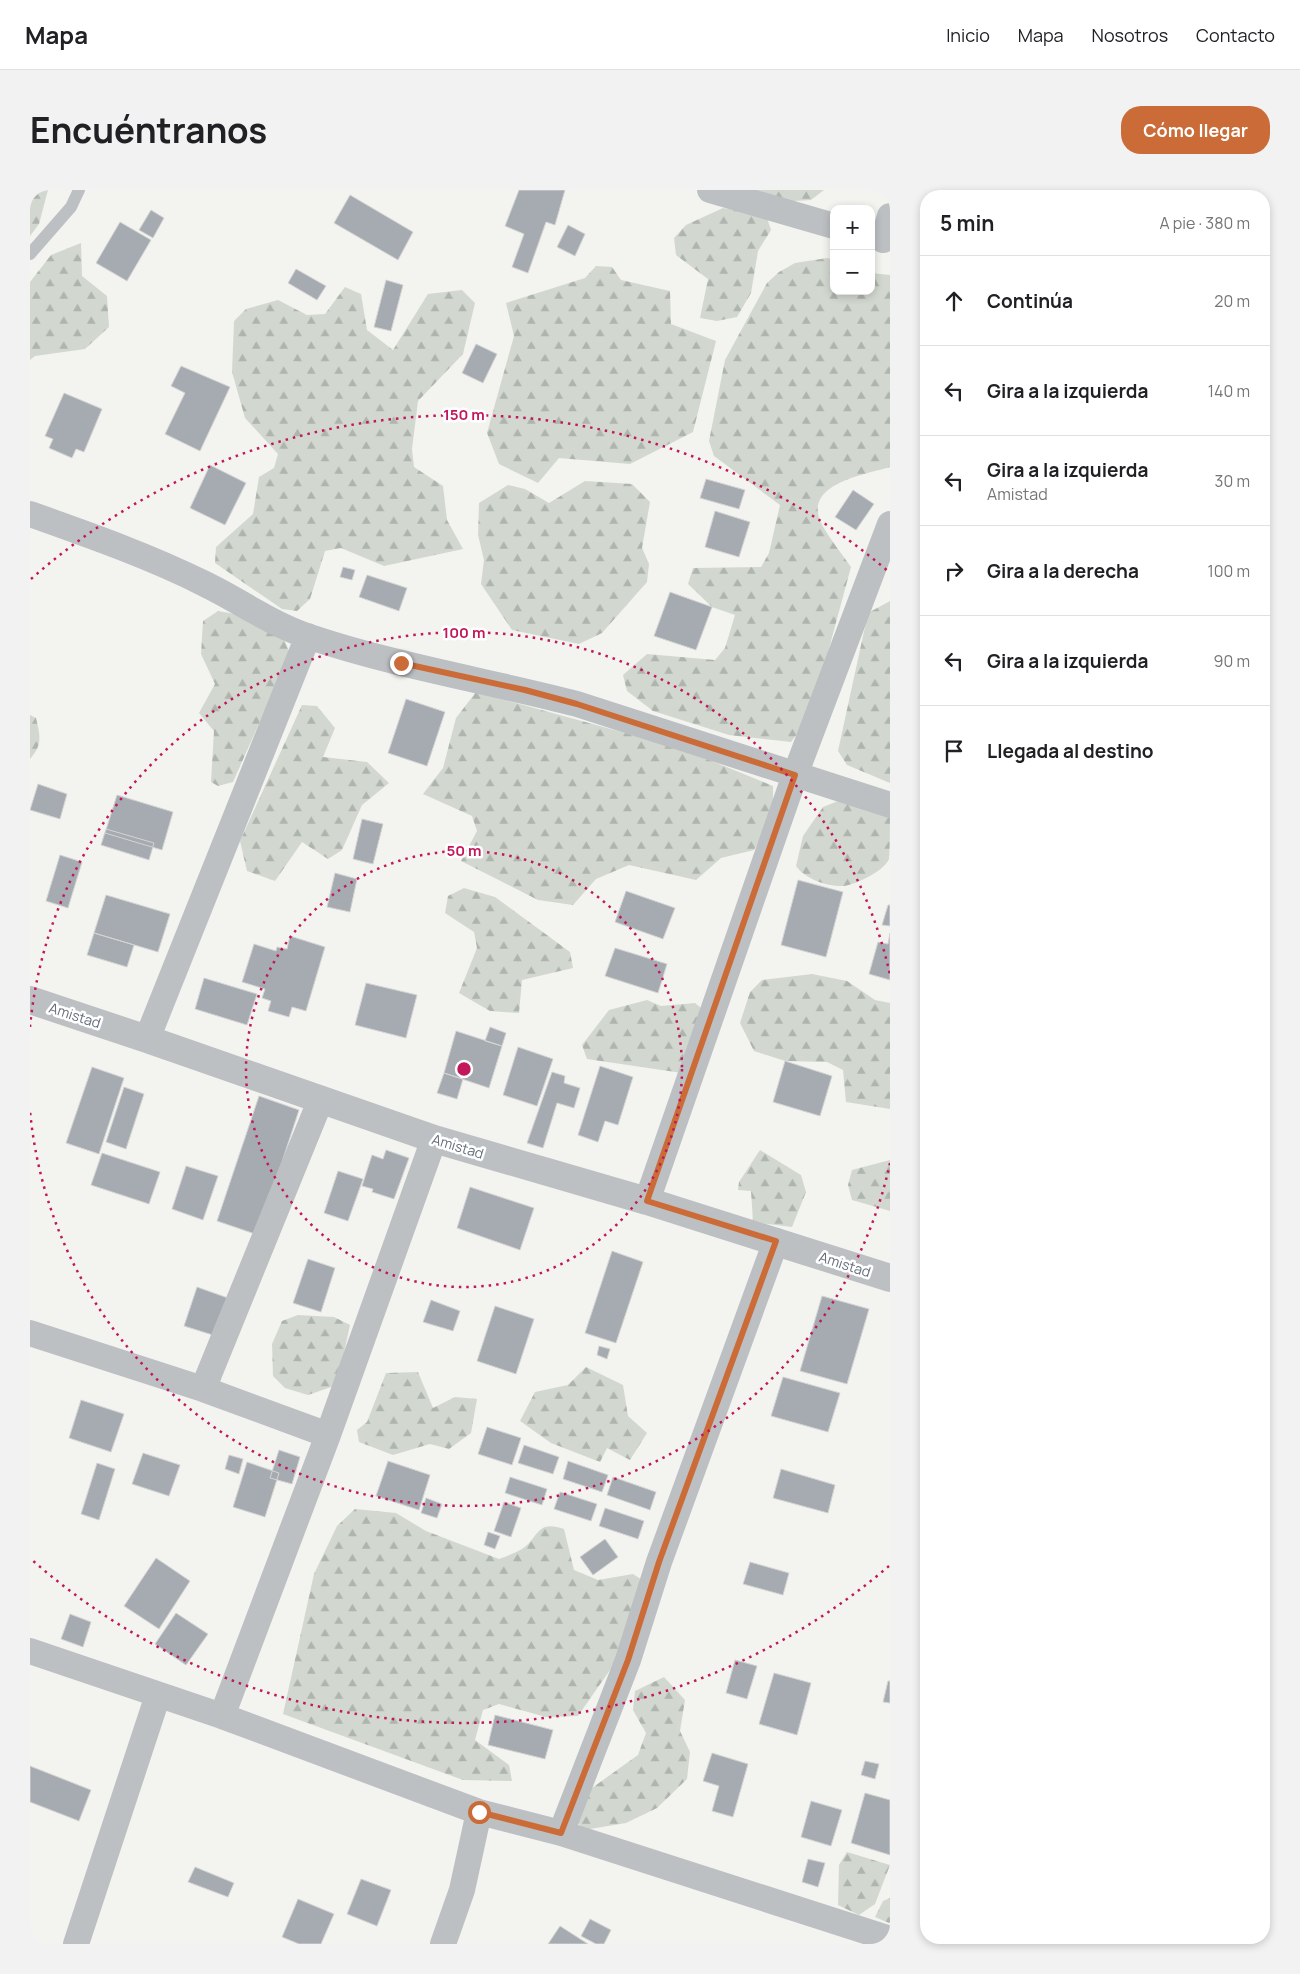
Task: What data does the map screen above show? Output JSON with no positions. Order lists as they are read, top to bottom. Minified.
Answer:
{"streets":{"street":["Amistad"]},"page":{"header":"Mapa","nav":["Inicio","Mapa","Nosotros","Contacto"],"title":"Encuéntranos","buttons":"Cómo llegar","heading":["5 min","A pie · 380 m"],"map_buttons":["+","−"],"list":[["Continúa","20 m"],["Gira a la izquierda","140 m"],["Gira a la izquierda","Amistad","30 m"],["Gira a la derecha","100 m"],["Gira a la izquierda","90 m"],"Llegada al destino"]},"rings":["150 m","100 m","50 m"]}
